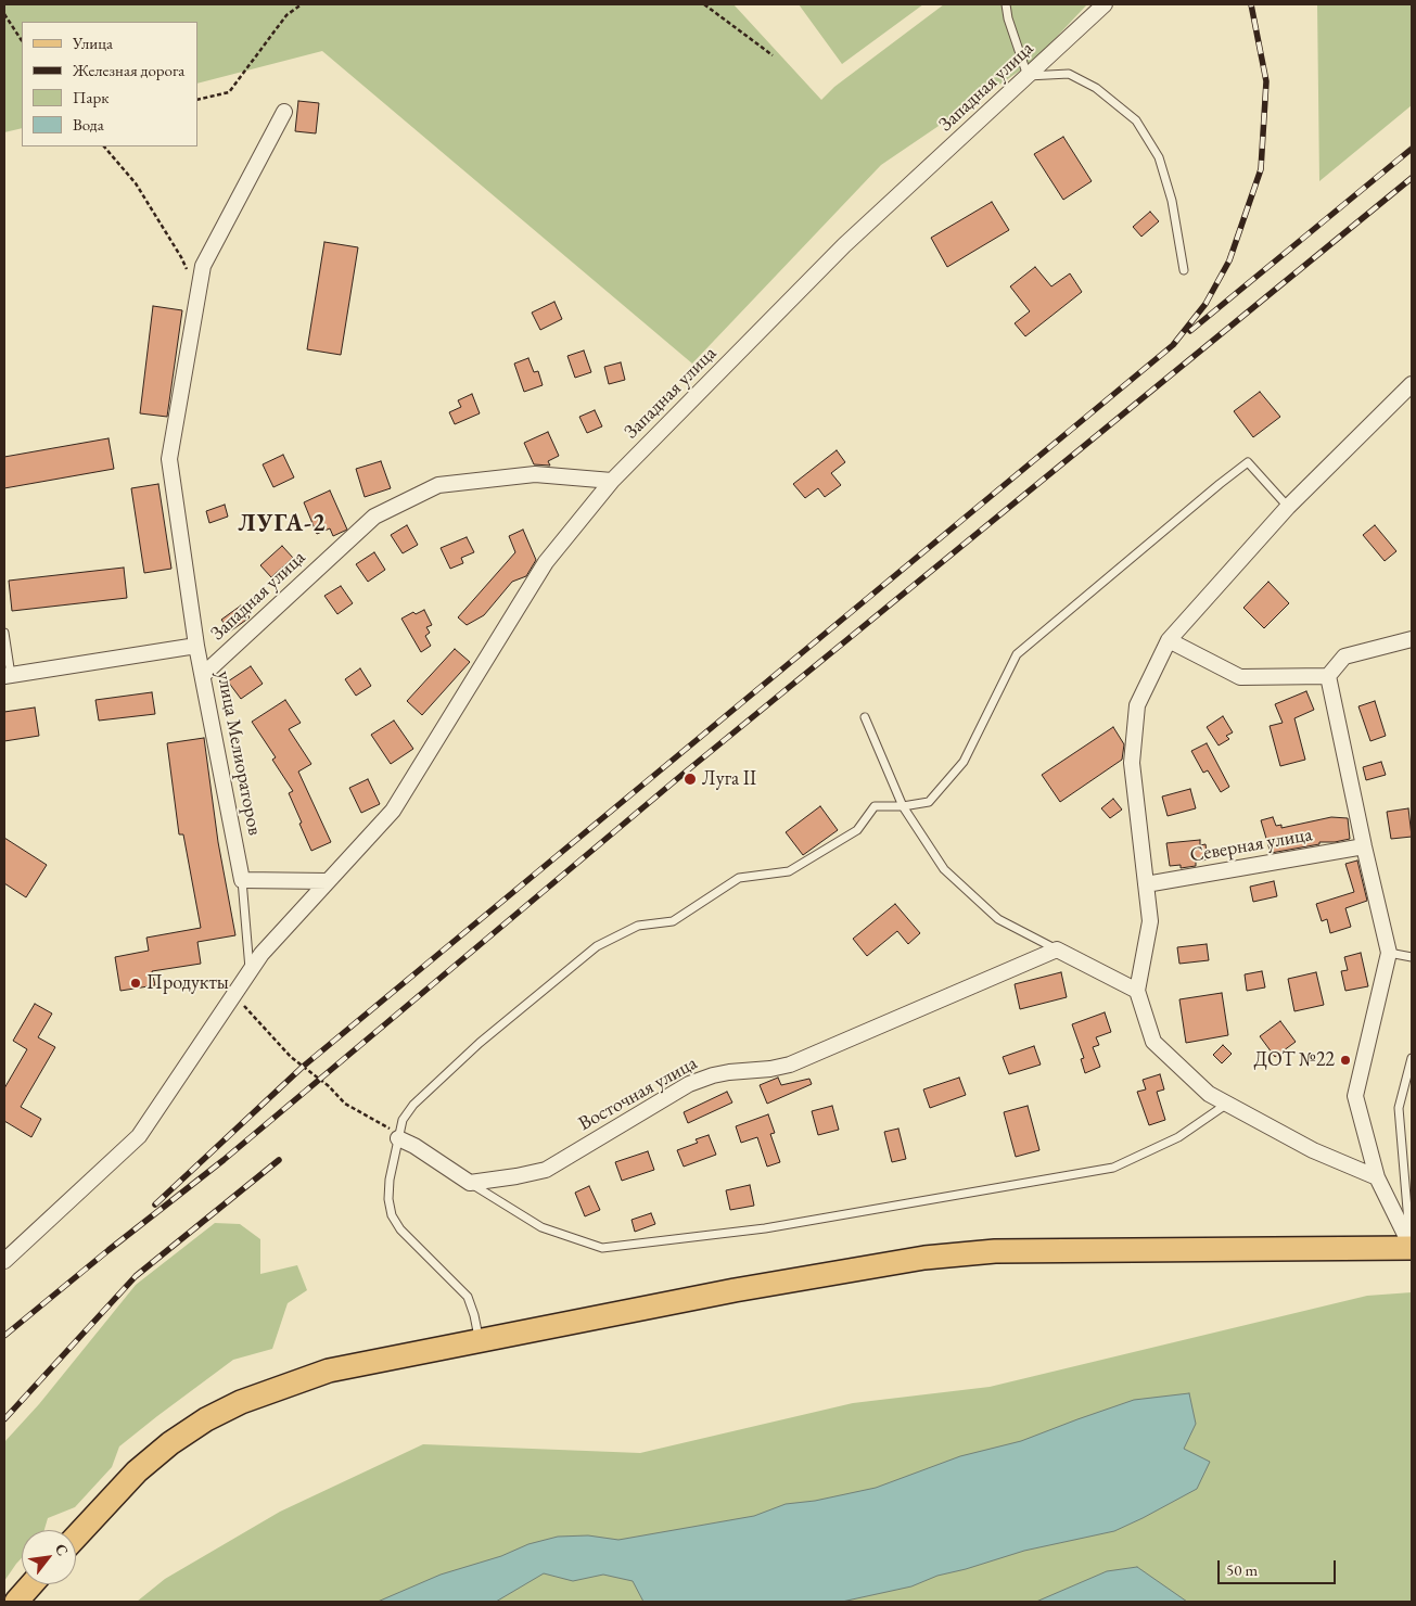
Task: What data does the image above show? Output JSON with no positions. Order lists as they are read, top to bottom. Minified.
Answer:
{"streets":{"street":["Западная улица","улица Мелиораторов","Северная улица","Восточная улица"]},"crossings":[["Западная улица","улица Мелиораторов"]],"districts":["ЛУГА-2"],"places":["Луга II","Продукты","ДОТ №22"],"legend":["Улица","Железная дорога","Парк","Вода"],"scale_bar":"50 m","north":"top right"}
